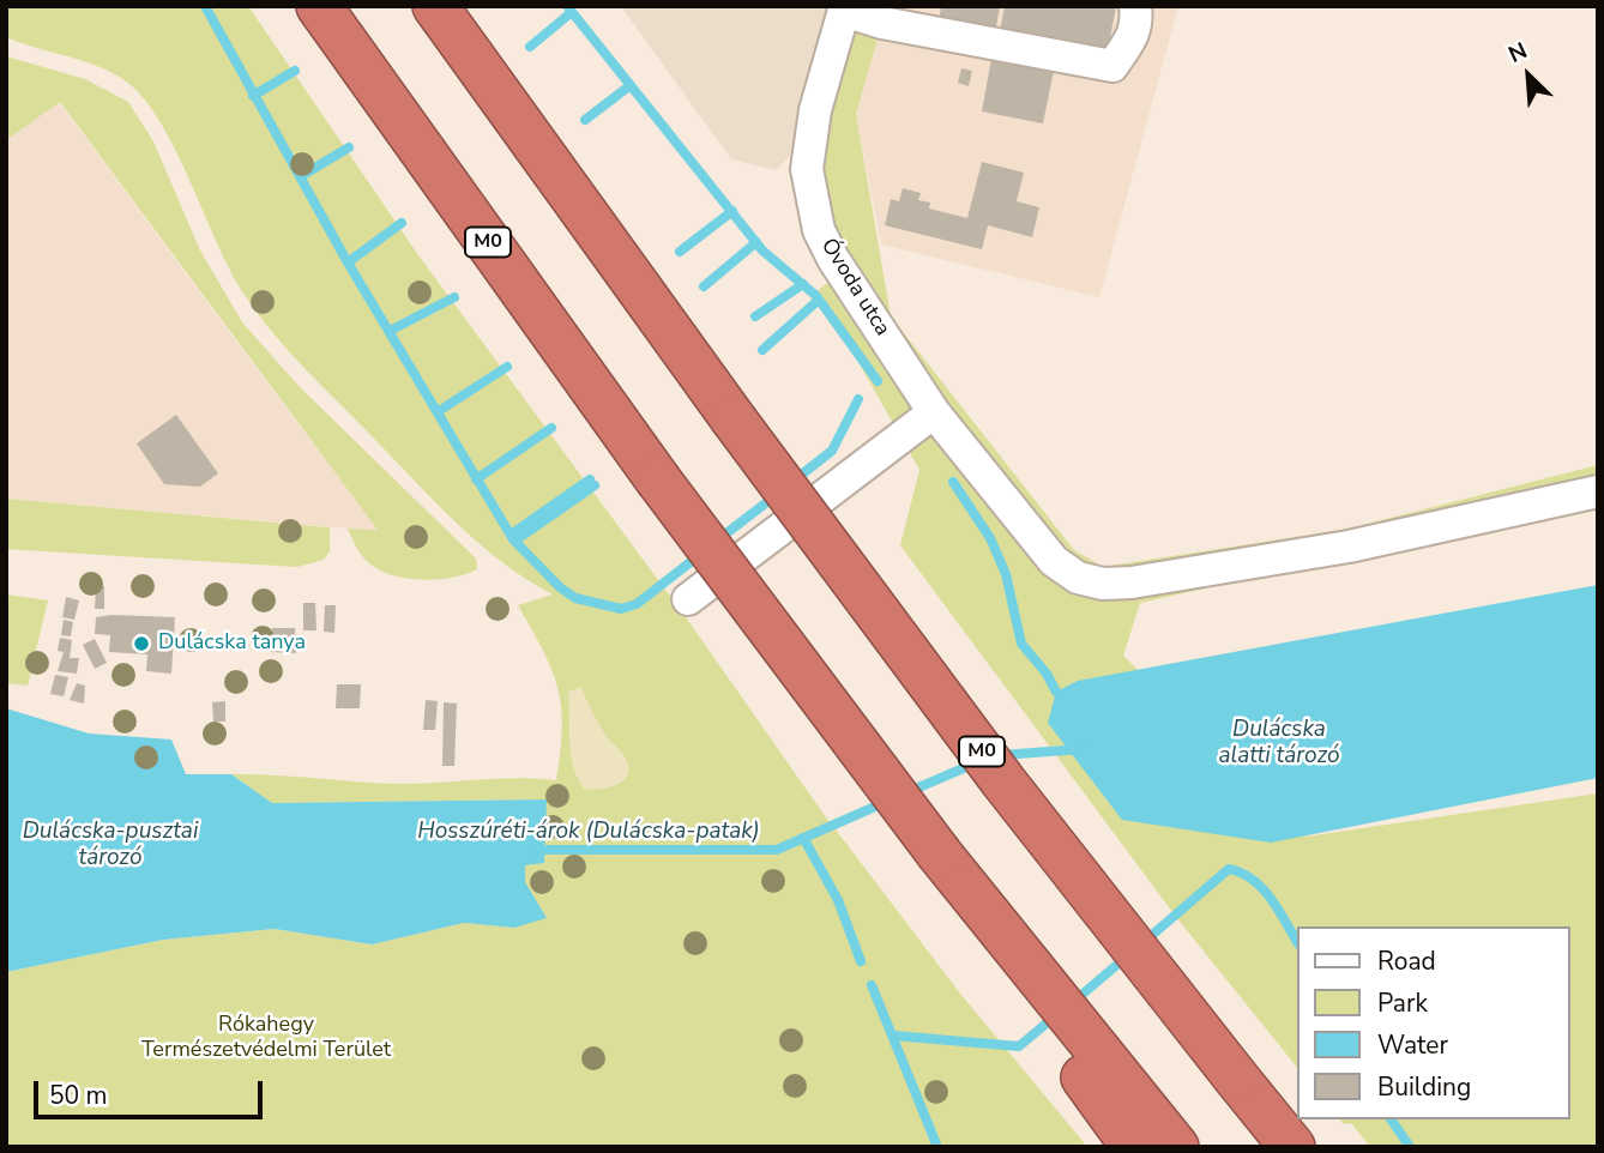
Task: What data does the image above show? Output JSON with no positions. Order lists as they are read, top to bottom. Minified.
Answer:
{"streets":{"highway":["M0"],"street":["Óvoda utca"]},"water":["Dulácska alatti tározó","Dulácska-pusztai tározó","Hosszúréti-árok (Dulácska-patak)"],"parks":["Rókahegy Természetvédelmi Terület"],"places":["Dulácska tanya"],"legend":["Road","Park","Water","Building"],"scale_bar":"50 m","north":"top left"}
